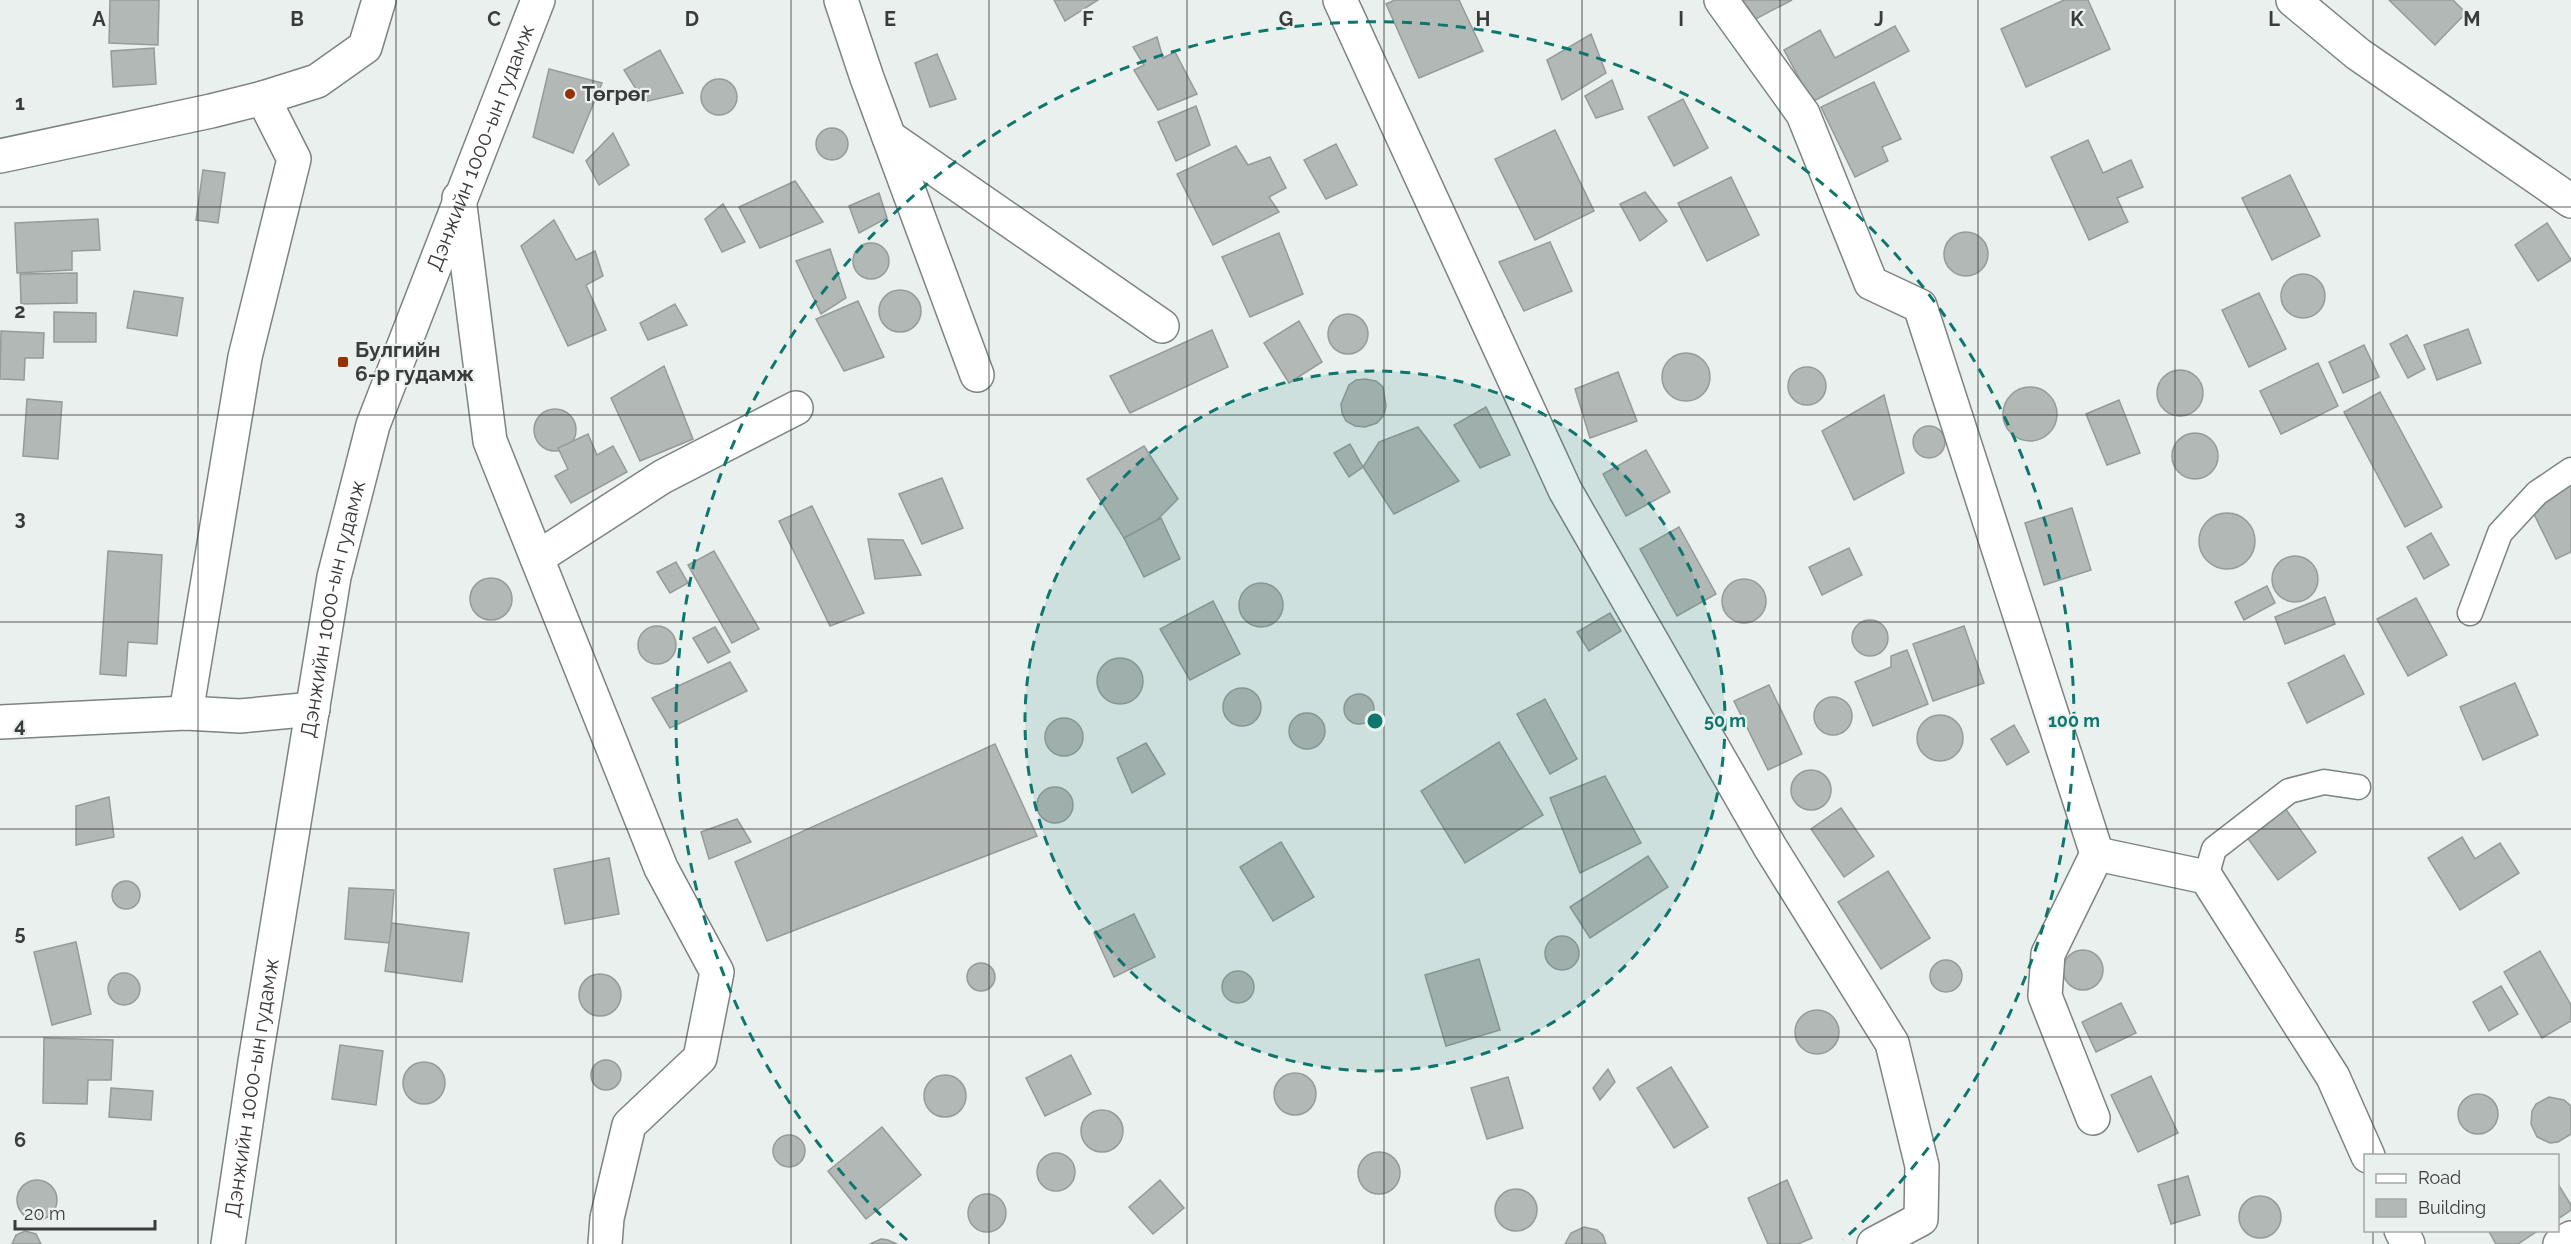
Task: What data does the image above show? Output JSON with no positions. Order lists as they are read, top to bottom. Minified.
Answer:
{"streets":{"street":["Дэнжийн 1000-ын гудамж"]},"places":{"other":["Төгрөг"],"transit":["Булгийн 6-р гудамж"]},"legend":["Road","Building"],"scale_bar":"20 m","grid":{"columns":["A","B","C","D","E","F","G","H","I","J","K","L","M"],"rows":["1","2","3","4","5","6"]},"rings":["50 m","100 m"]}
